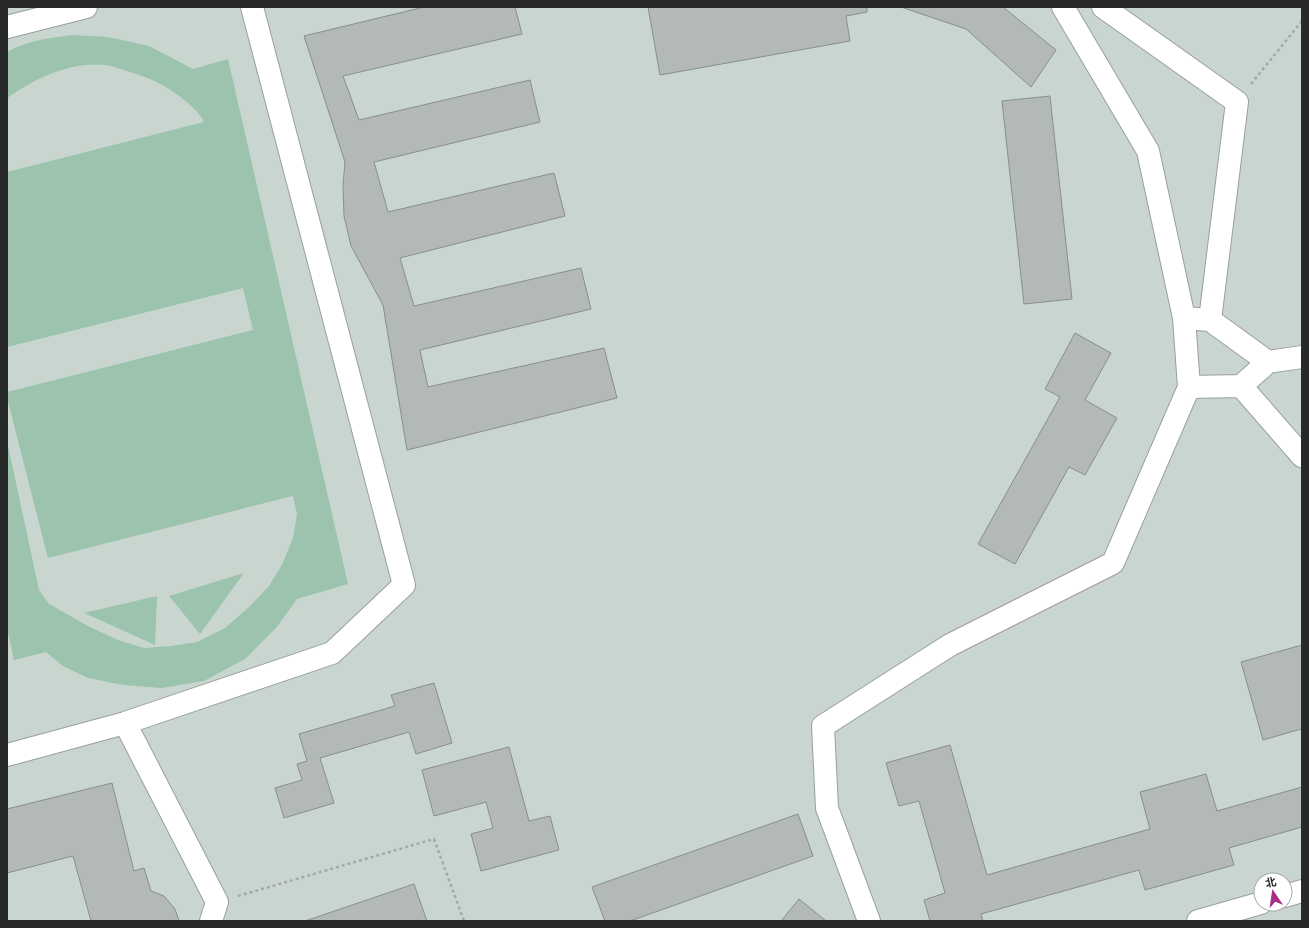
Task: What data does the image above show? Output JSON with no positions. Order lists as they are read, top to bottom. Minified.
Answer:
{"north":"top"}
